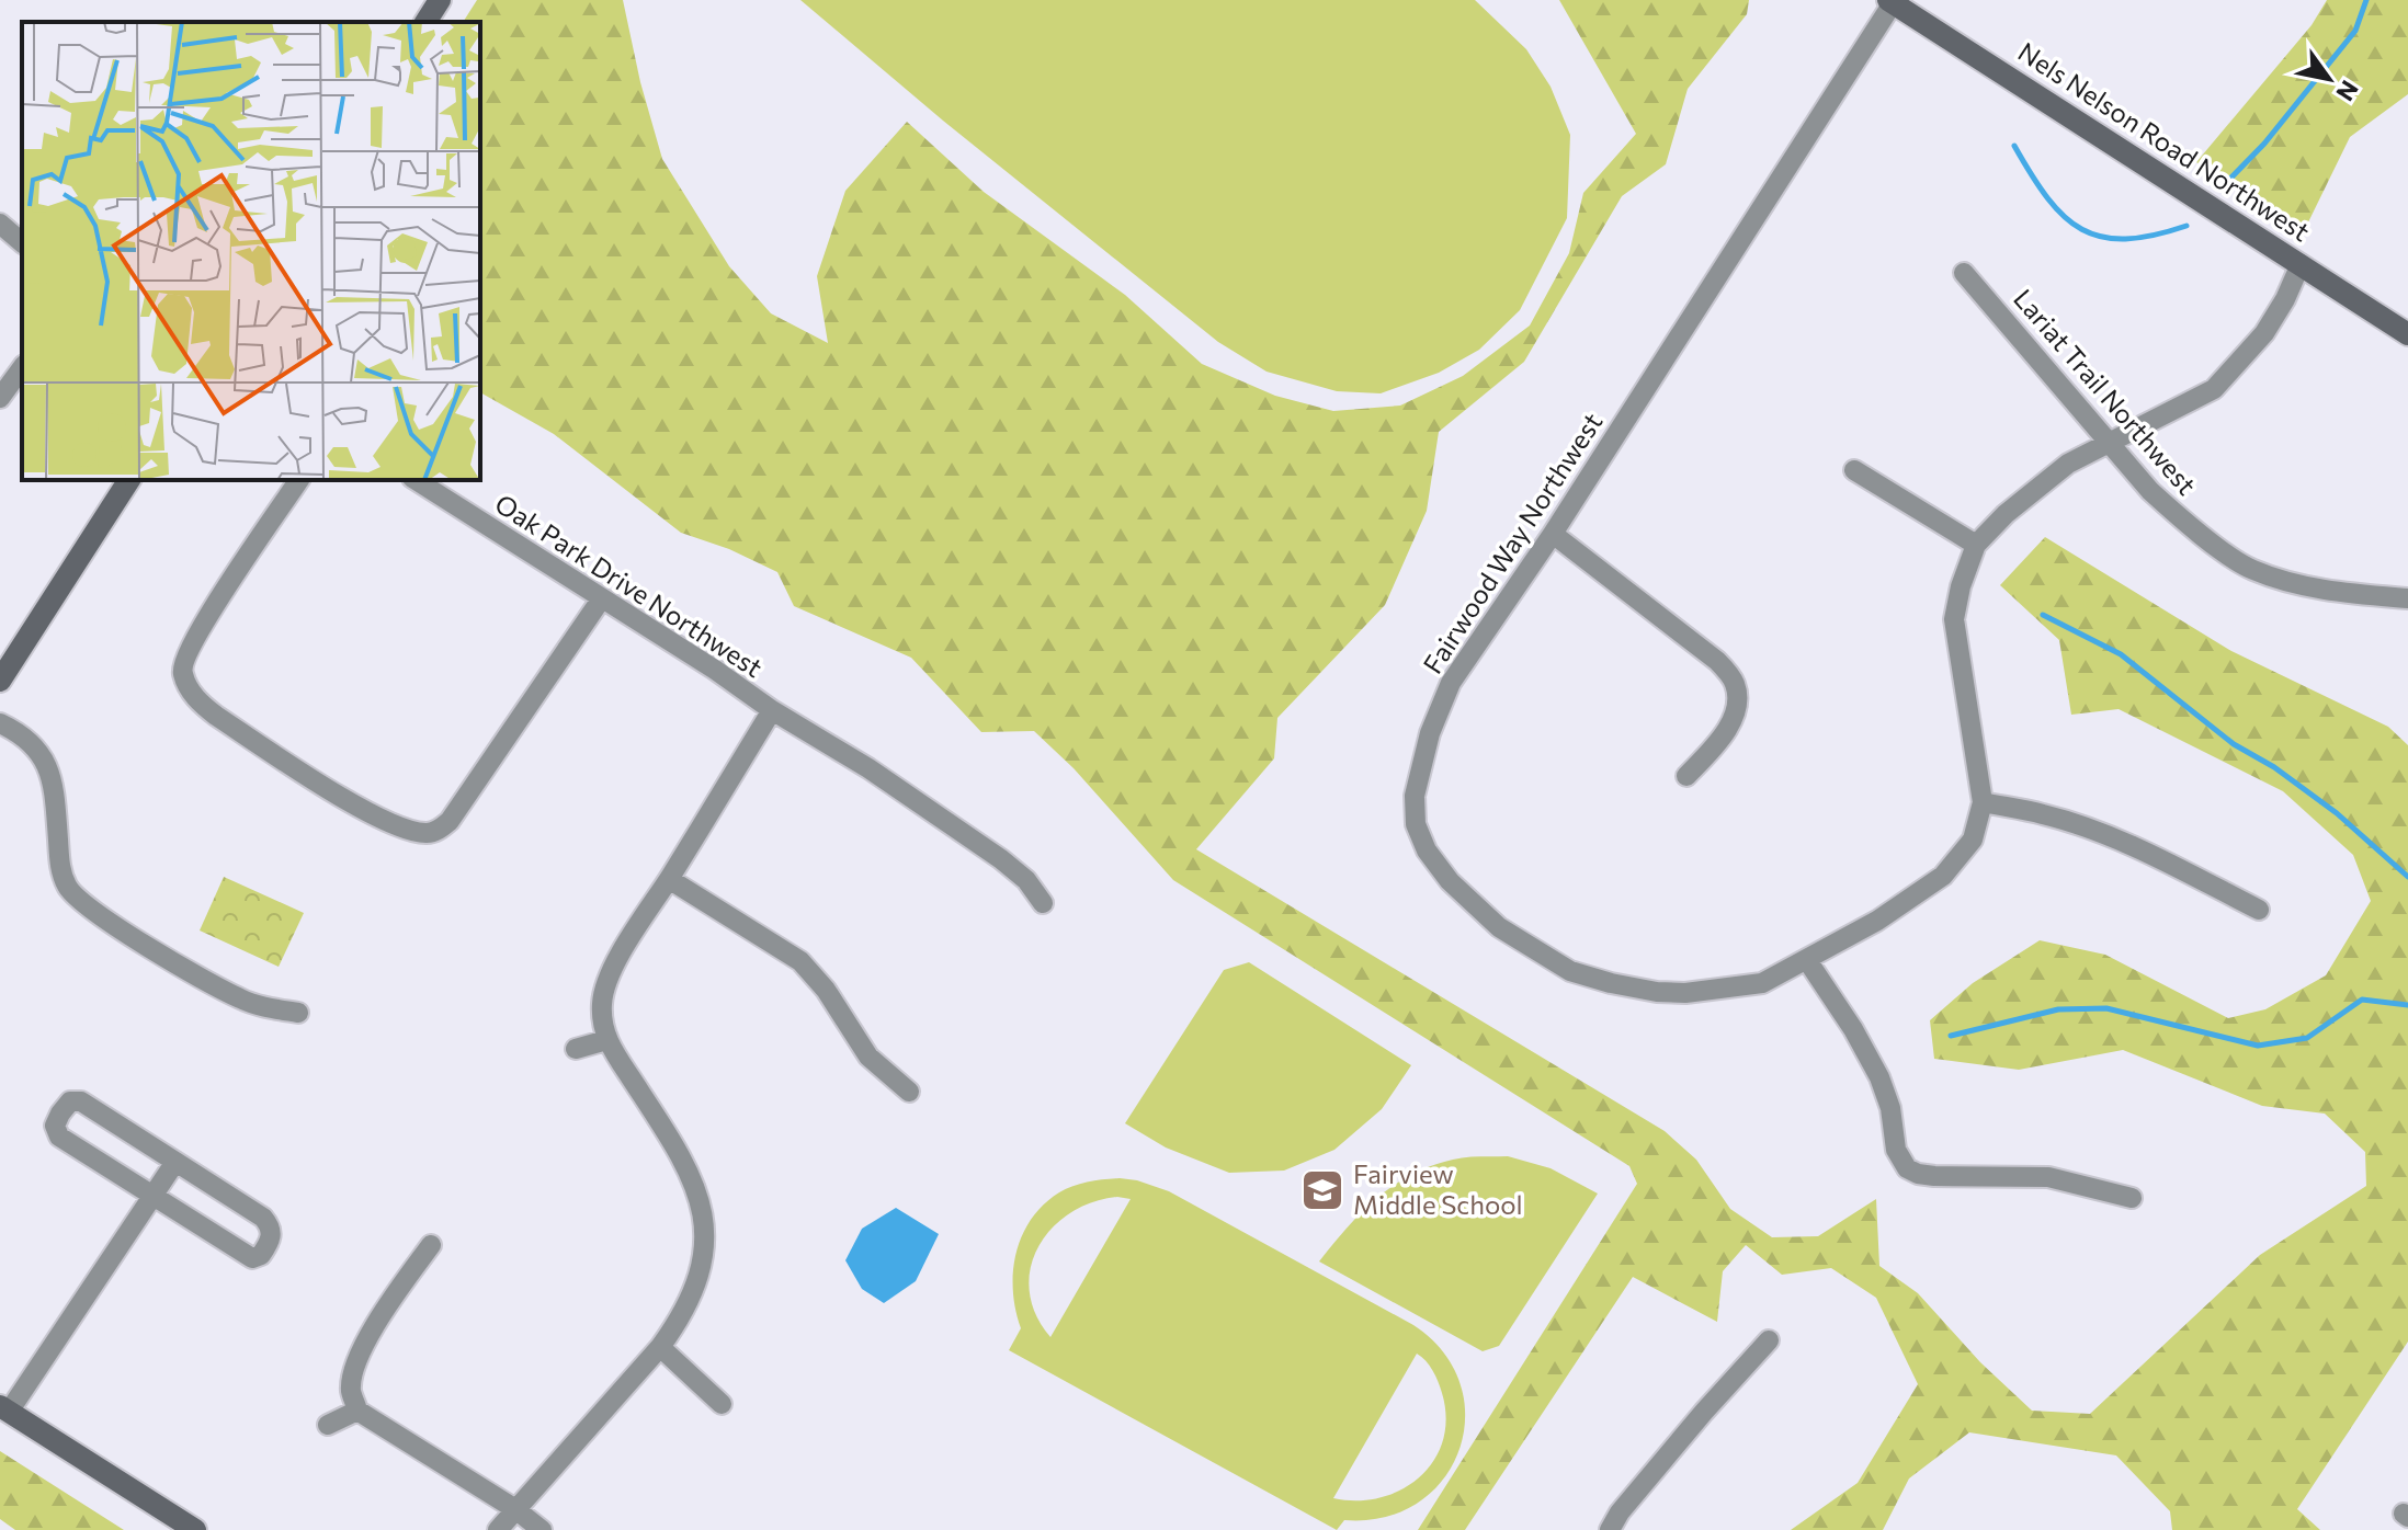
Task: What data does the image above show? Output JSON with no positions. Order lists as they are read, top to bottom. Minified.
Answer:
{"streets":{"street":["Nels Nelson Road Northwest","Lariat Trail Northwest","Fairwood Way Northwest","Oak Park Drive Northwest"]},"crossings":[["Nels Nelson Road Northwest","Fairwood Way Northwest"],["Lariat Trail Northwest","Fairwood Way Northwest"]],"places":{"school or university":["Fairview Middle School"]},"north":"bottom right"}
